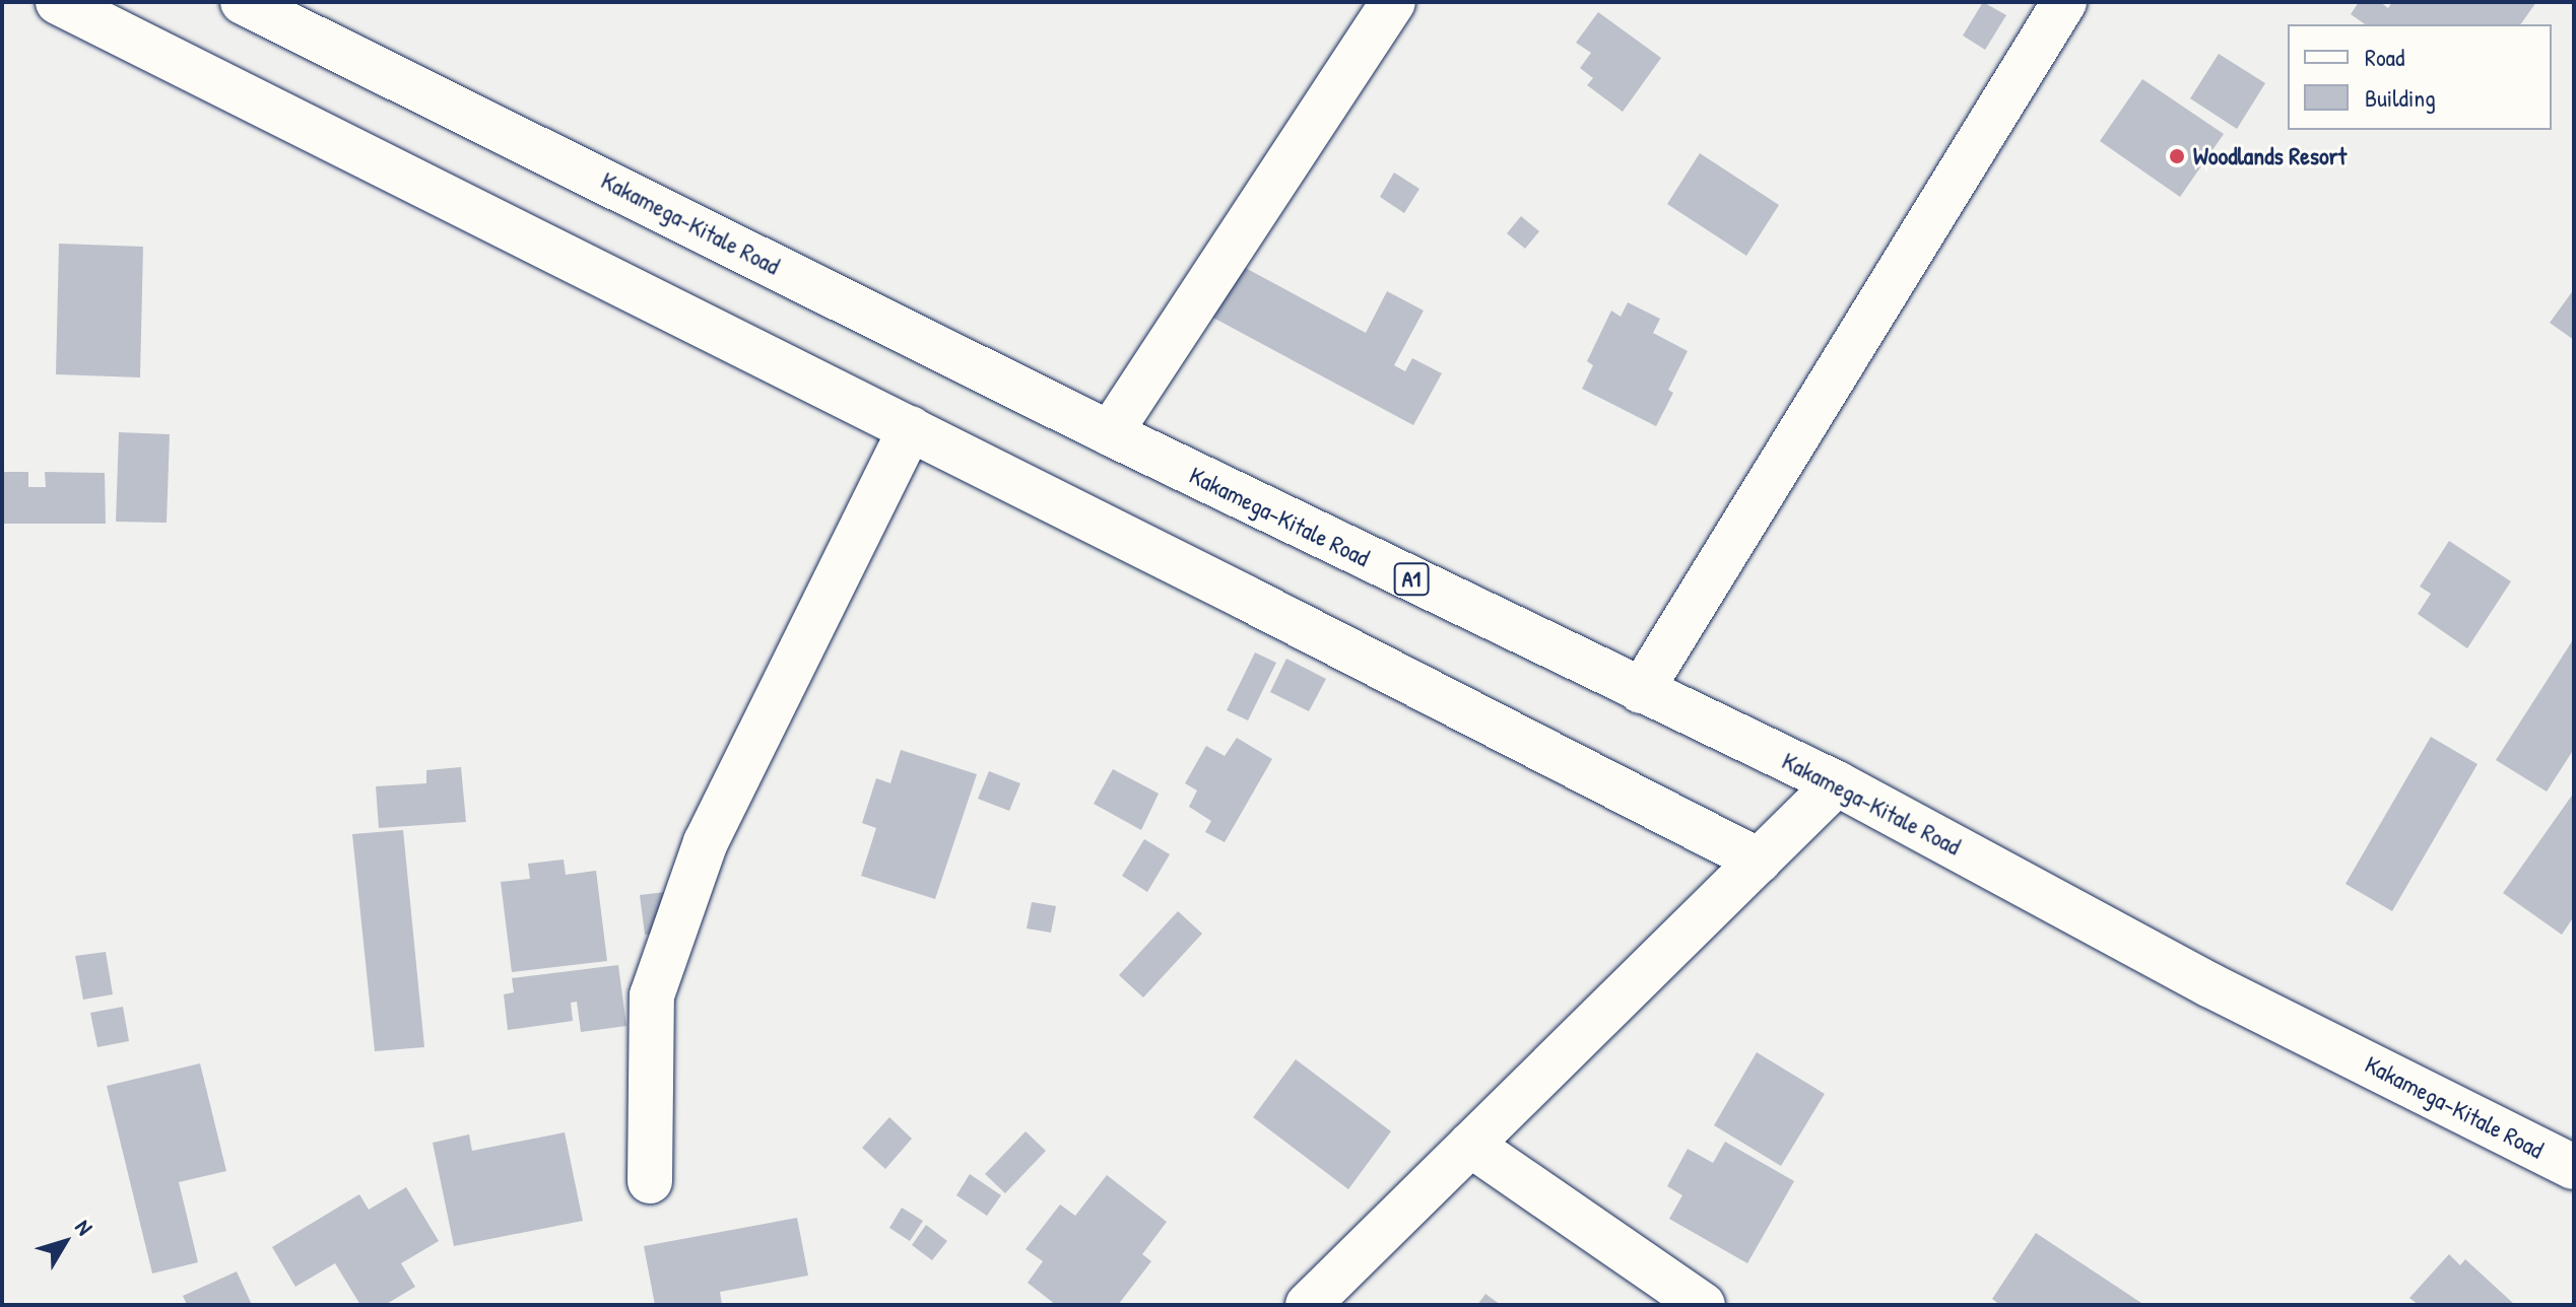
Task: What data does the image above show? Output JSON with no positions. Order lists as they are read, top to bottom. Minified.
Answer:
{"streets":{"main road":["Kakamega-Kitale Road","A1"]},"places":["Woodlands Resort"],"legend":["Road","Building"],"north":"top right"}
